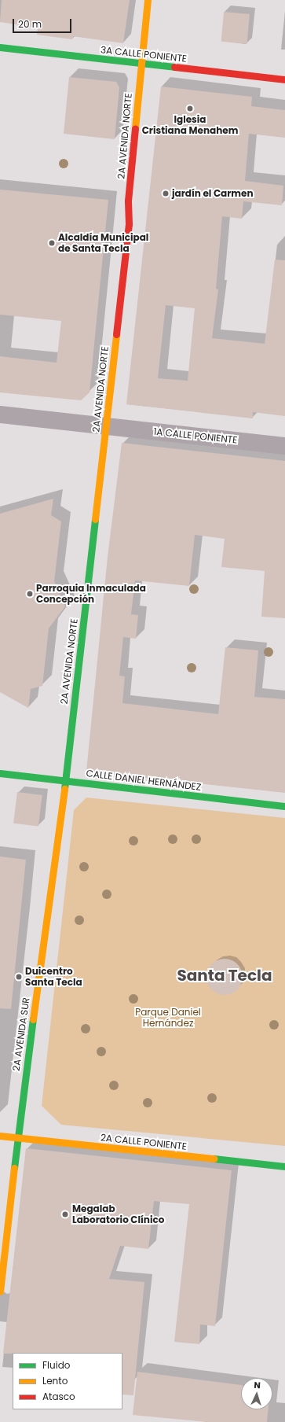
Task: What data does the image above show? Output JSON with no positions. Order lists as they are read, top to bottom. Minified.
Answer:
{"streets":{"street":["3A CALLE PONIENTE","2A AVENIDA NORTE","1A CALLE PONIENTE","CALLE DANIEL HERNÁNDEZ","2A AVENIDA SUR","2A CALLE PONIENTE"]},"crossings":[["3A CALLE PONIENTE","2A AVENIDA NORTE"],["2A AVENIDA NORTE","1A CALLE PONIENTE"],["2A AVENIDA NORTE","CALLE DANIEL HERNÁNDEZ"],["2A AVENIDA NORTE","2A AVENIDA SUR"],["CALLE DANIEL HERNÁNDEZ","2A AVENIDA SUR"],["2A AVENIDA SUR","2A CALLE PONIENTE"]],"districts":["Santa Tecla"],"parks":["Parque Daniel Hernández"],"places":["Iglesia Cristiana Menahem","jardín el Carmen","Alcaldía Municipal de Santa Tecla","Parroquia Inmaculada Concepción","Duicentro Santa Tecla","Megalab Laboratorio Clínico"],"legend":["Fluido","Lento","Atasco"],"scale_bar":"20 m","north":"top"}
